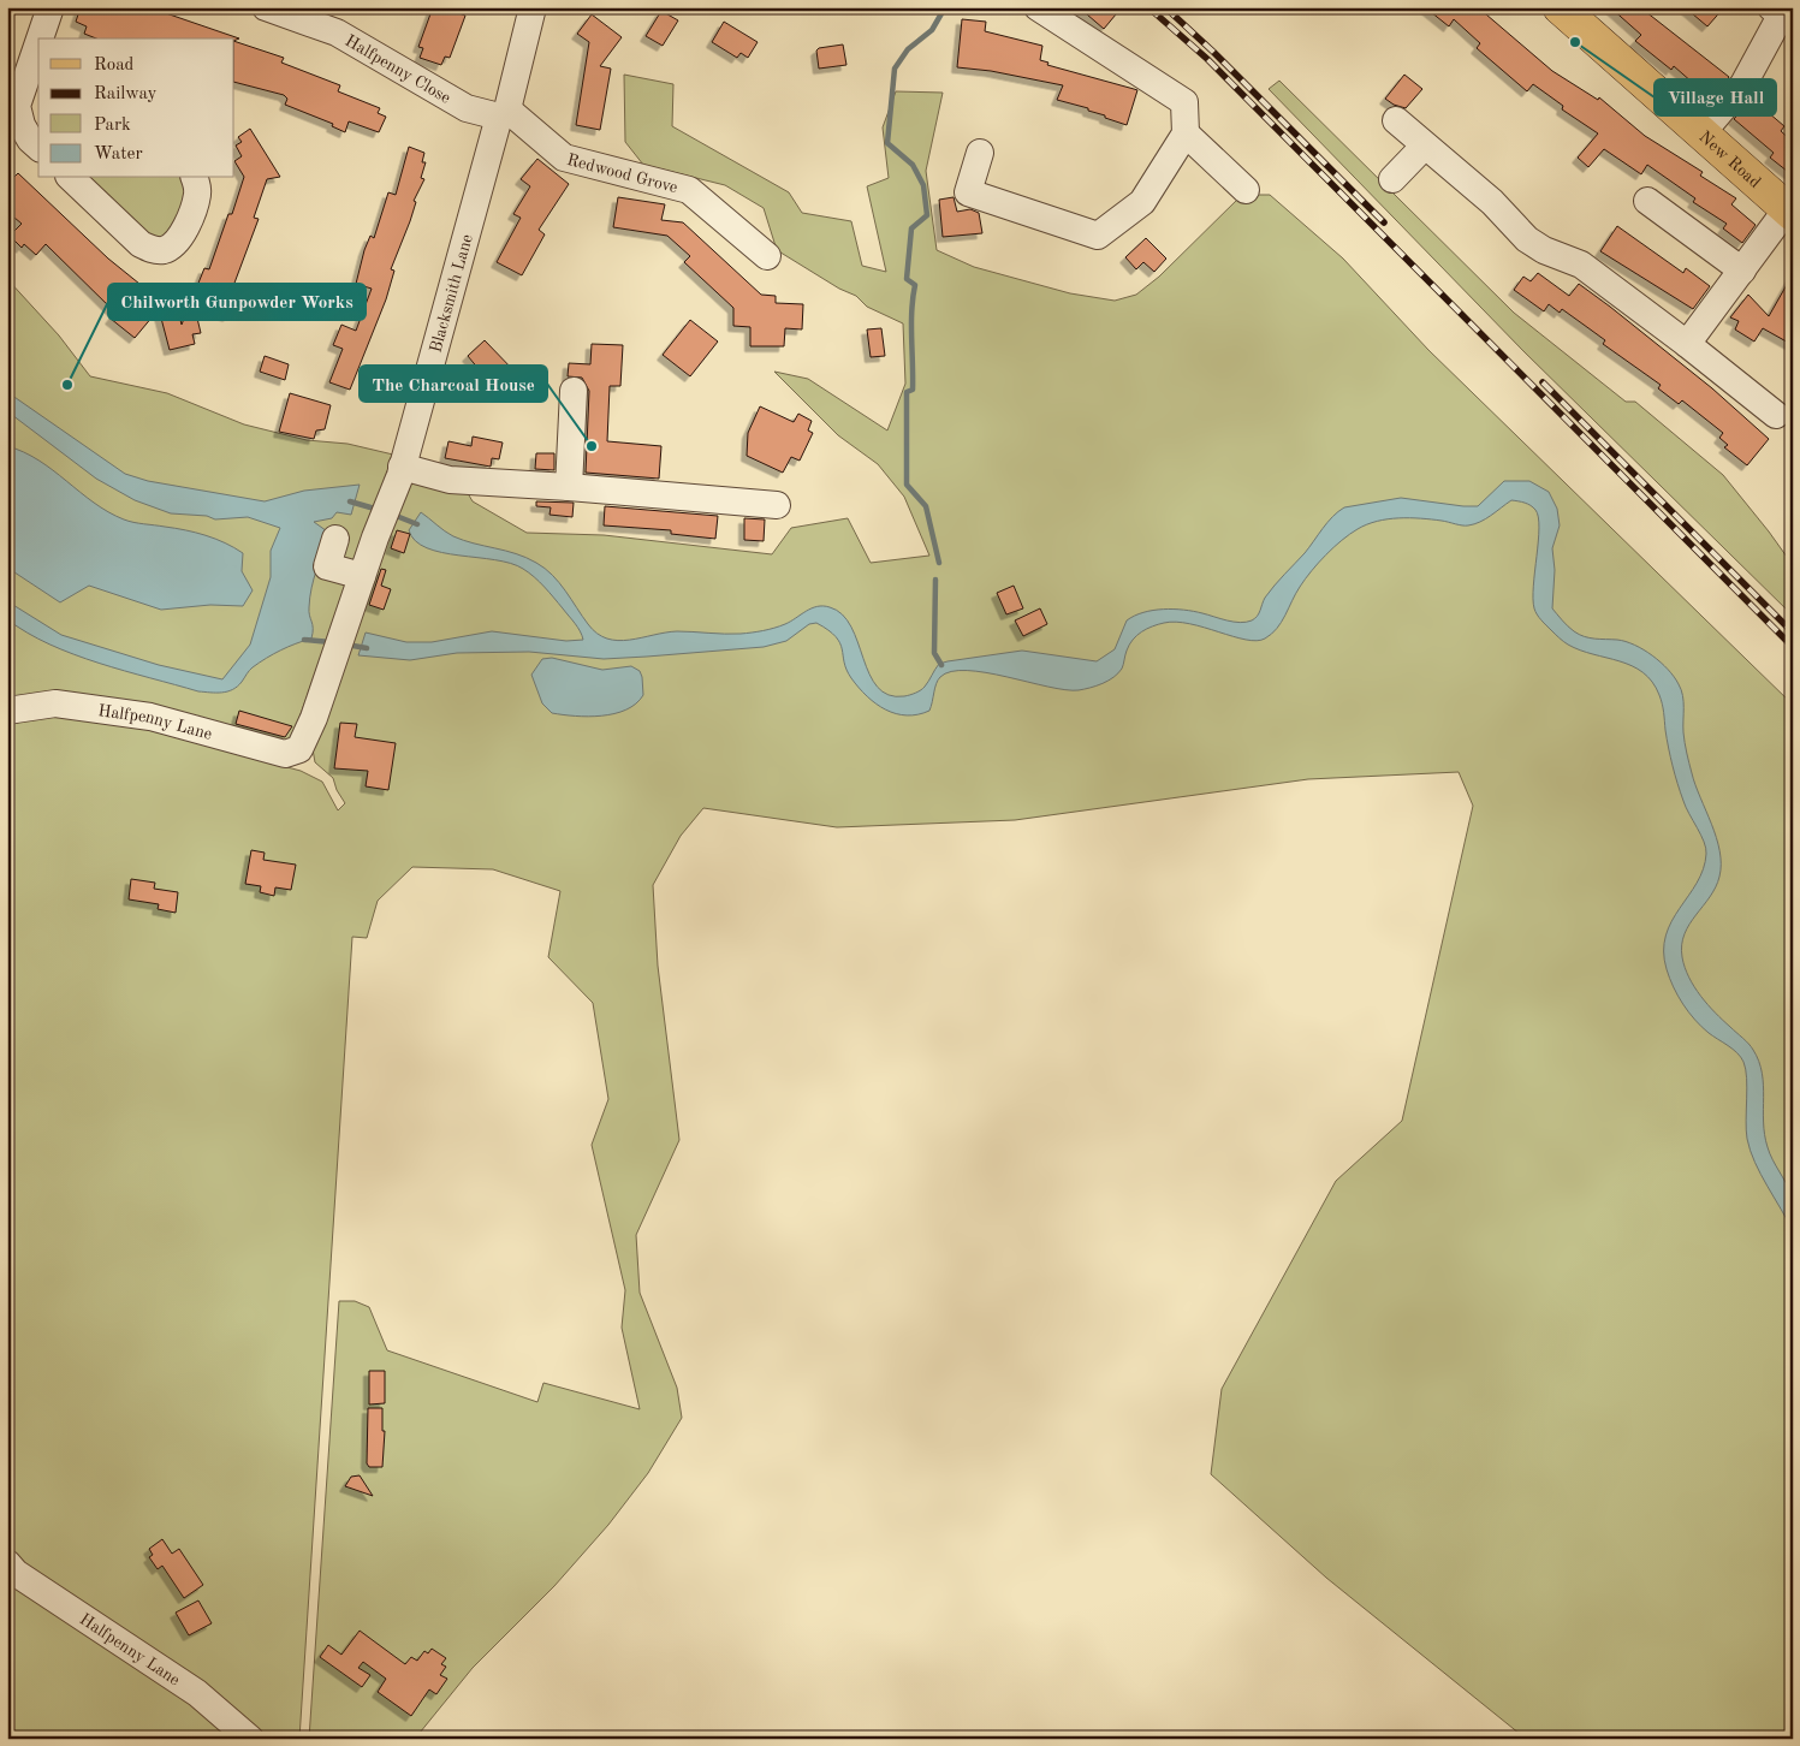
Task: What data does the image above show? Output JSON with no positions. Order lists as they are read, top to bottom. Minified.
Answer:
{"streets":{"main road":["New Road"],"street":["Halfpenny Close","Redwood Grove","Blacksmith Lane","Halfpenny Lane"]},"crossings":[["Halfpenny Close","Redwood Grove"],["Halfpenny Close","Blacksmith Lane"],["Redwood Grove","Blacksmith Lane"],["Blacksmith Lane","Halfpenny Lane"]],"places":["Village Hall","Chilworth Gunpowder Works","The Charcoal House"],"legend":["Road","Railway","Park","Water"]}
